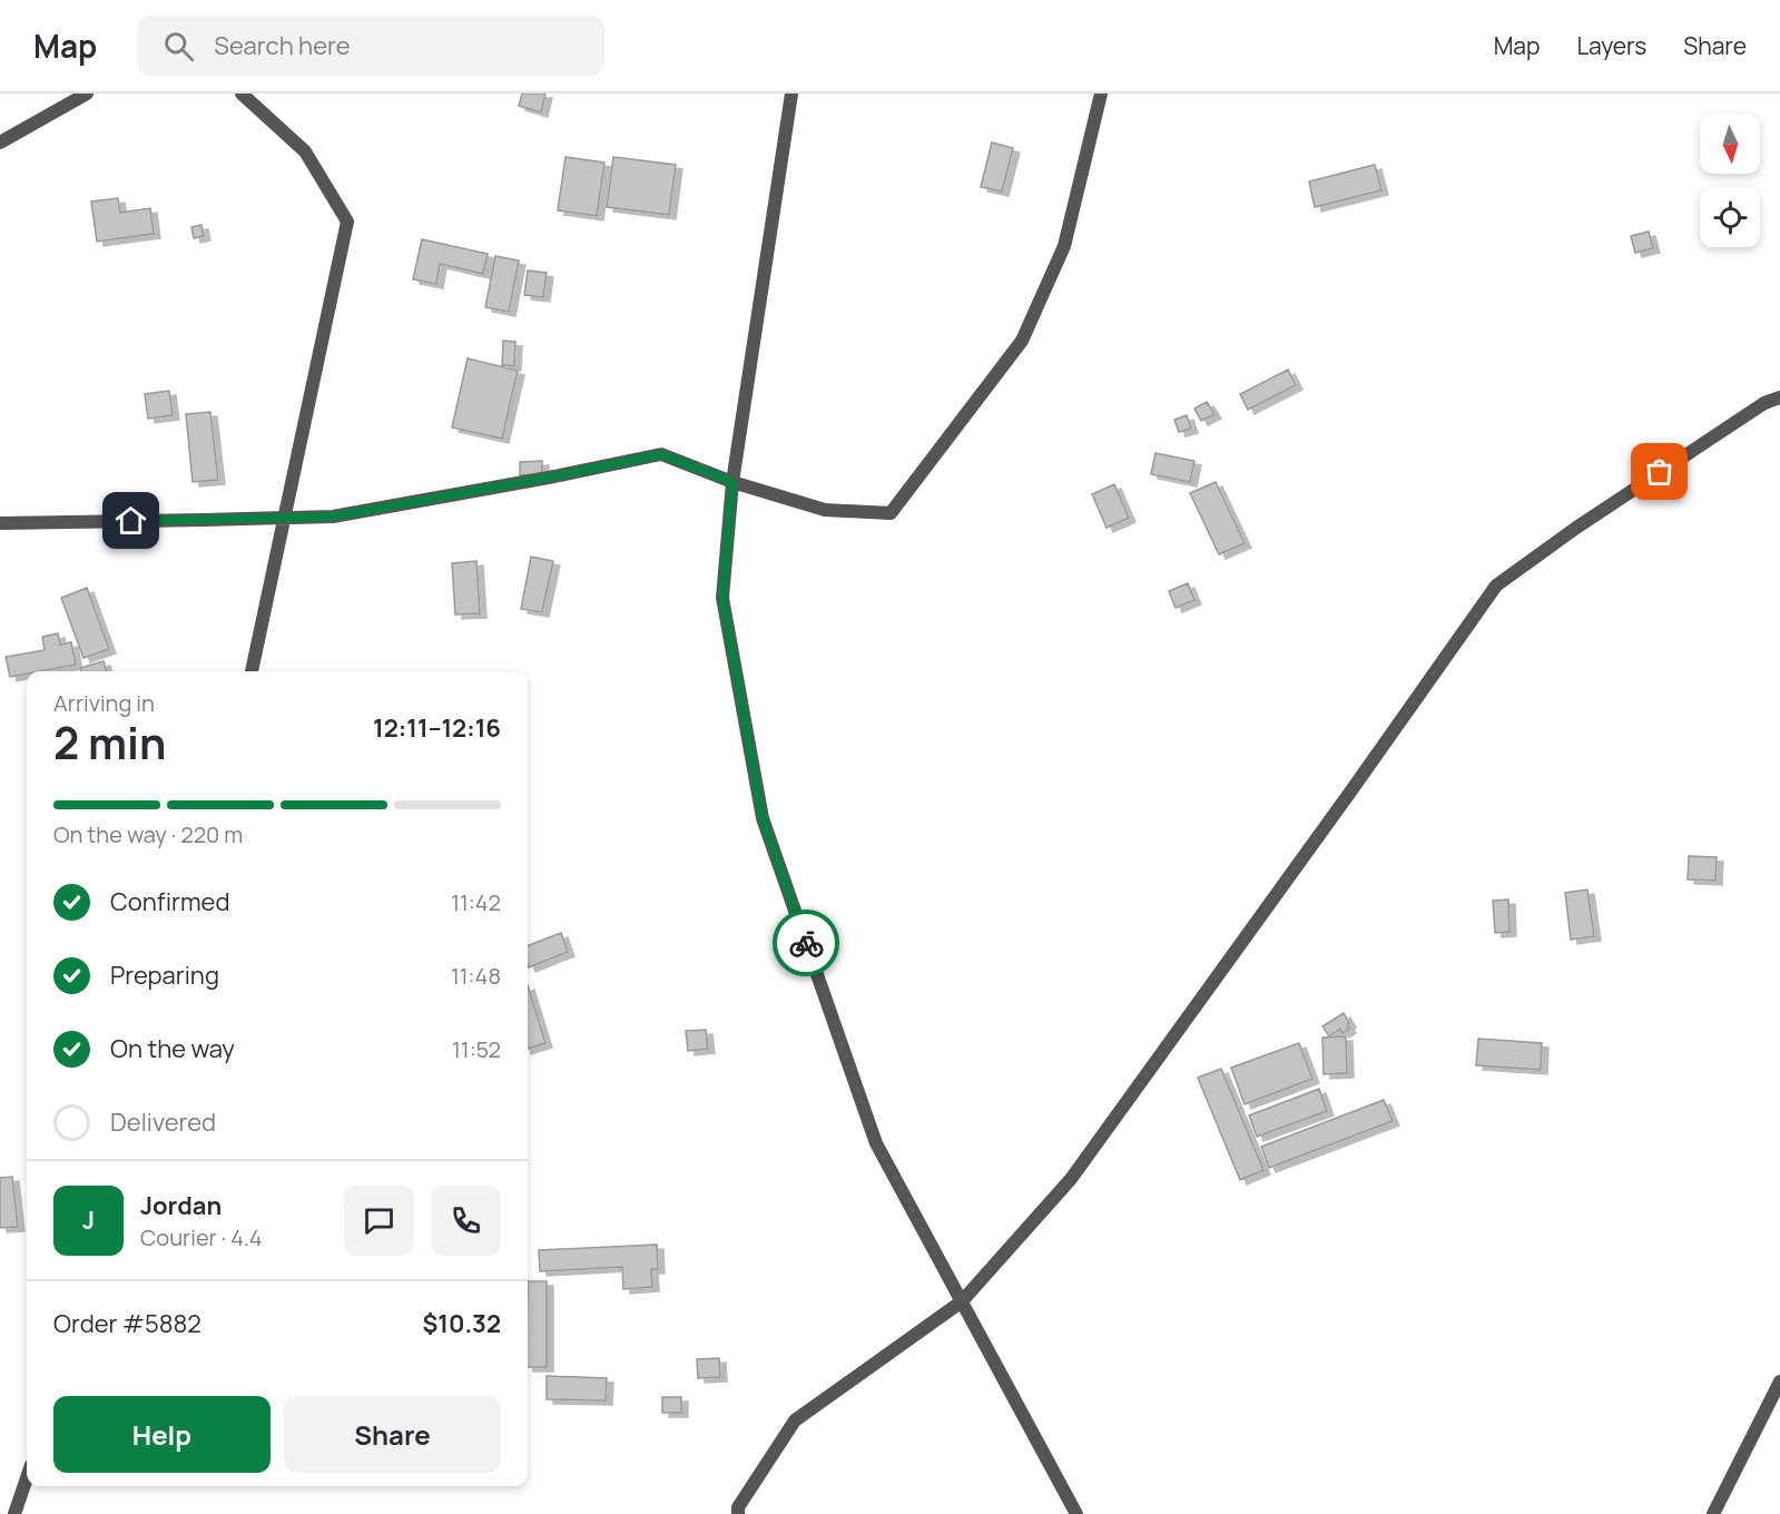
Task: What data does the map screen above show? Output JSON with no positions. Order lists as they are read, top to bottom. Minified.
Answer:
{"north":"bottom","page":{"header":"Map","search":"Search here","nav":["Map","Layers","Share"],"heading":["2 min","Arriving in","12:11–12:16"],"panel":["Jordan","Courier · 4.4","Order #5882","$10.32"],"bar":"On the way · 220 m","list":[["Confirmed","11:42"],["Preparing","11:48"],["On the way","11:52"],"Delivered"],"round":"J","buttons":["Help","Share"]}}
